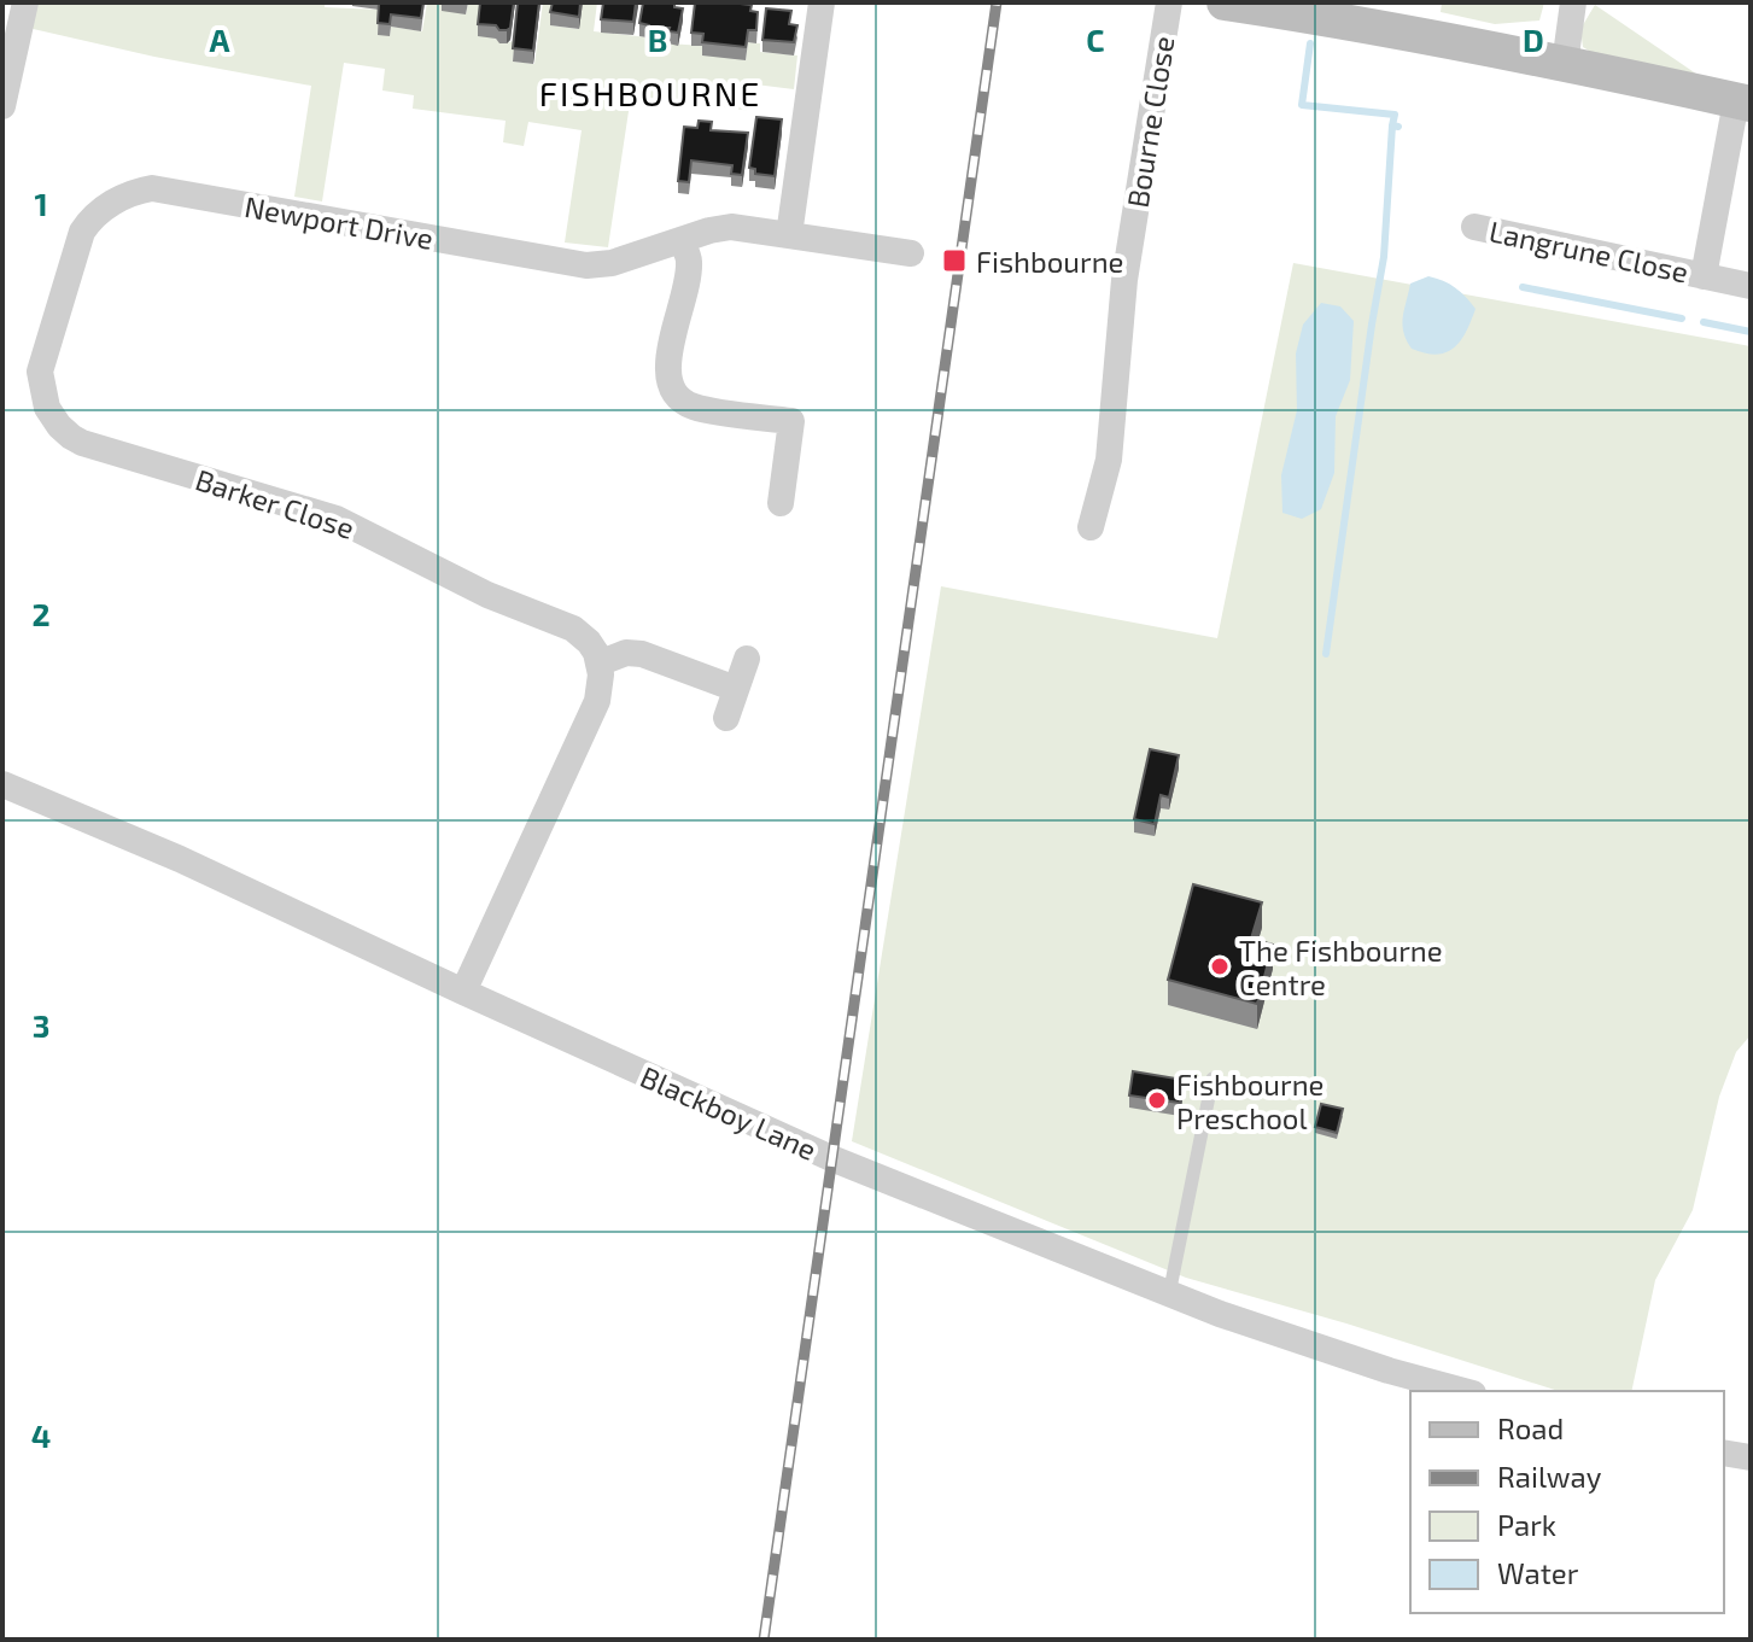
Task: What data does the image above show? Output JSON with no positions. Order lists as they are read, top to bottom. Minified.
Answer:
{"streets":{"street":["Bourne Close","Newport Drive","Langrune Close","Barker Close","Blackboy Lane"]},"crossings":[["Newport Drive","Barker Close"]],"districts":["FISHBOURNE"],"places":{"transit":["Fishbourne"],"other":["The Fishbourne Centre","Fishbourne Preschool"]},"legend":["Road","Railway","Park","Water"],"grid":{"columns":["A","B","C","D"],"rows":["1","2","3","4"]}}
